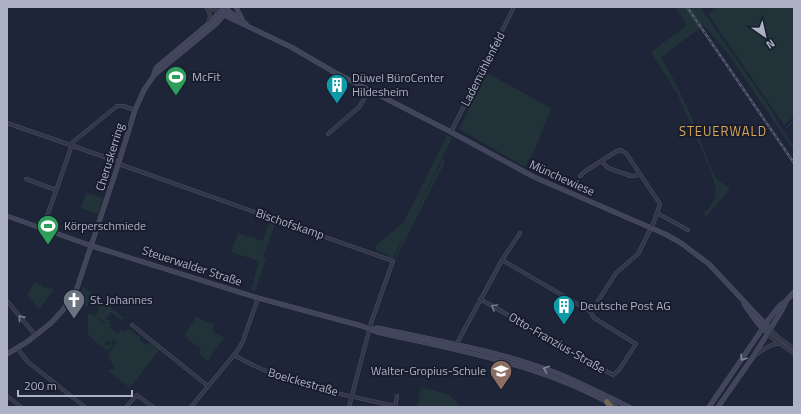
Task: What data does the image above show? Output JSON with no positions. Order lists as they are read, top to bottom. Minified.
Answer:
{"streets":{"street":["Lademühlenfeld","Cheruskerring","Münchewiese","Bischofskamp","Steuerwalder Straße","Otto-Franzius-Straße","Boelckestraße"]},"crossings":[["Lademühlenfeld","Münchewiese"],["Cheruskerring","Münchewiese"],["Cheruskerring","Bischofskamp"],["Cheruskerring","Steuerwalder Straße"],["Bischofskamp","Steuerwalder Straße"]],"districts":["STEUERWALD"],"places":{"sports":["McFit","Körperschmiede"],"building":["Düwel BüroCenter Hildesheim","Deutsche Post AG"],"church":["St. Johannes"],"school or university":["Walter-Gropius-Schule"]},"scale_bar":"200 m","north":"bottom right"}
